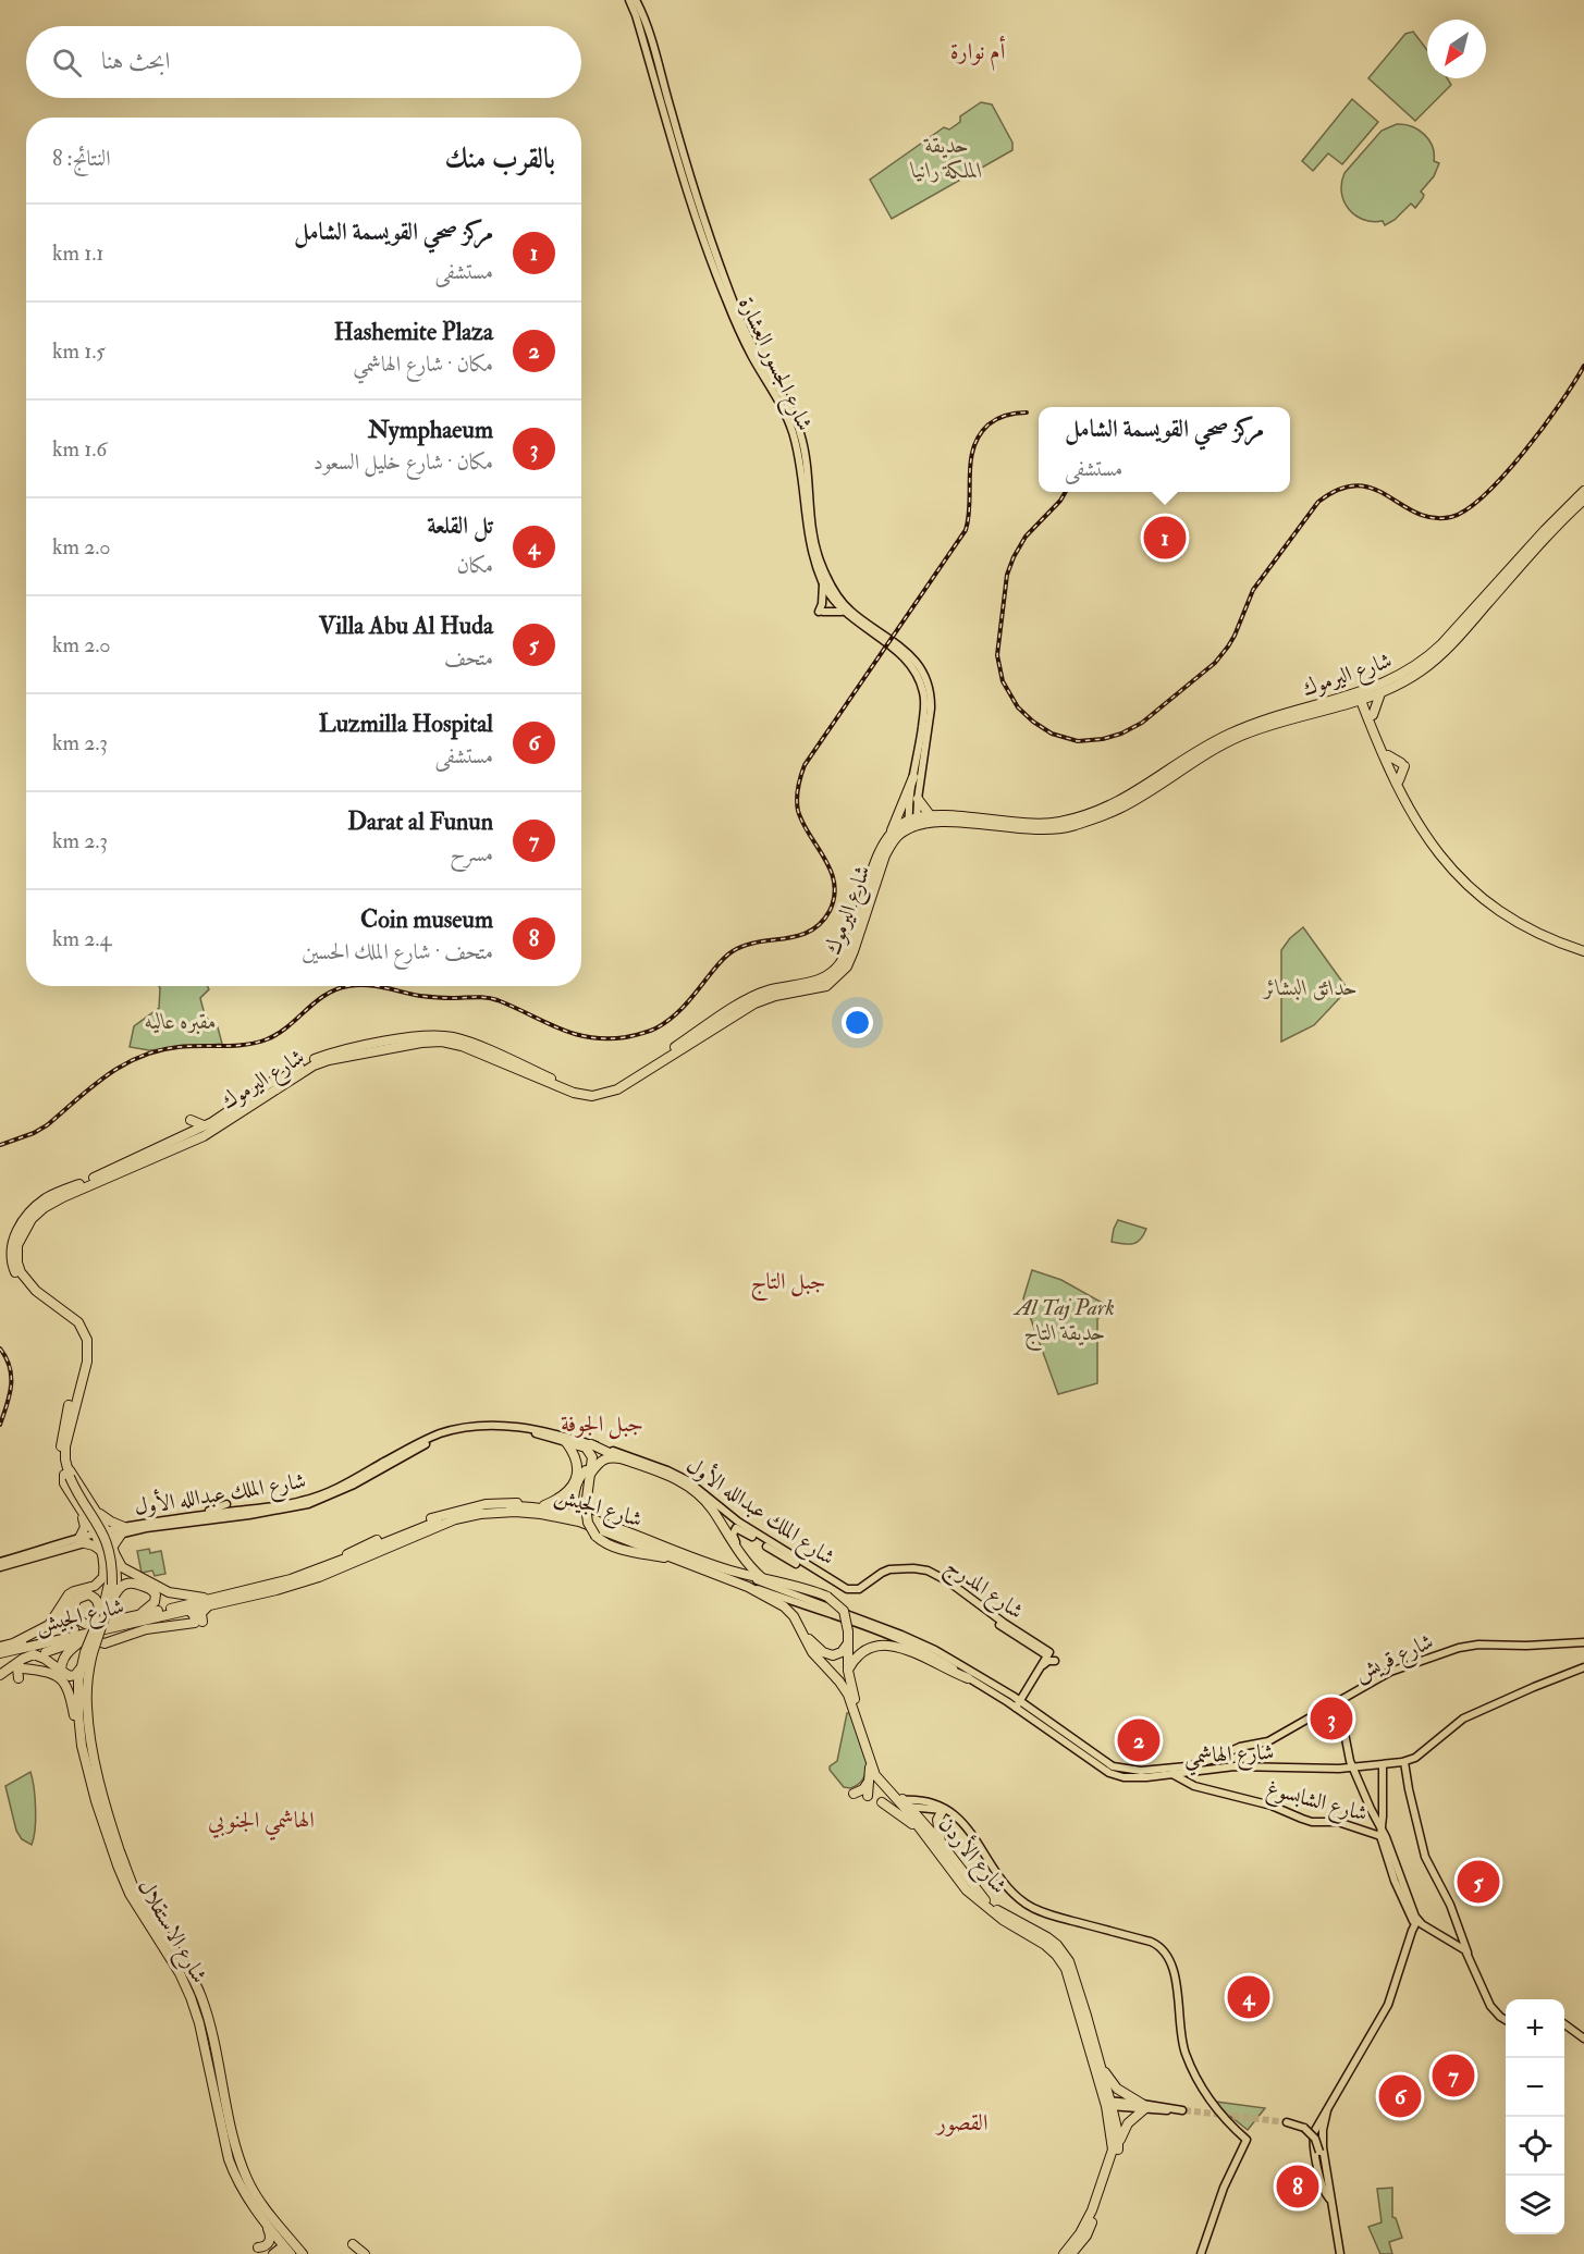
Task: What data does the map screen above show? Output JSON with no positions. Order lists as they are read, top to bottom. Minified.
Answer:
{"streets":{"highway":["شارع اليرموك","شارع الجيش","شارع الأردن","شارع الاستقلال"],"main road":["شارع الجسور العشارة","شارع الملك عبدالله الأول","شارع المدرج","شارع قريش","شارع الهاشمي","شارع الشابسوغ"]},"crossings":[["شارع الجسور العشارة","شارع اليرموك"],["شارع اليرموك","شارع الجيش"],["شارع اليرموك","شارع الاستقلال"],["شارع الملك عبدالله الأول","شارع المدرج"],["شارع الجيش","شارع الهاشمي"],["شارع الجيش","شارع الأردن"],["شارع الجيش","شارع الاستقلال"],["شارع قريش","شارع الهاشمي"],["شارع الهاشمي","شارع الشابسوغ"]],"districts":["أم نوارة","جبل التاج","جبل الجوفة","الهاشمي الجنوبي","القصور"],"parks":["حديقة الملكة رانيا","حدائق البشائر","مقبره عاليه","Al Taj Park حديقة التاج"],"north":"bottom left","page":{"search":"ابحث هنا","heading":["بالقرب منك","النتائج: 8"],"list":[{"mark":"1","name":"مركز صحي القويسمة الشامل","note":"مستشفى","value":"1.1 km"},{"mark":"2","name":"Hashemite Plaza","note":"مكان · شارع الهاشمي","value":"1.5 km"},{"mark":"3","name":"Nymphaeum","note":"مكان · شارع خليل السعود","value":"1.6 km"},{"mark":"4","name":"تل القلعة","note":"مكان","value":"2.0 km"},{"mark":"5","name":"Villa Abu Al Huda","note":"متحف","value":"2.0 km"},{"mark":"6","name":"Luzmilla Hospital","note":"مستشفى","value":"2.3 km"},{"mark":"7","name":"Darat al Funun","note":"مسرح","value":"2.3 km"},{"mark":"8","name":"Coin museum","note":"متحف · شارع الملك الحسين","value":"2.4 km"}],"popup":["مركز صحي القويسمة الشامل","مستشفى"],"pins":["1","3","2","5","4","7","6","8"],"map_buttons":["+","−"]}}
